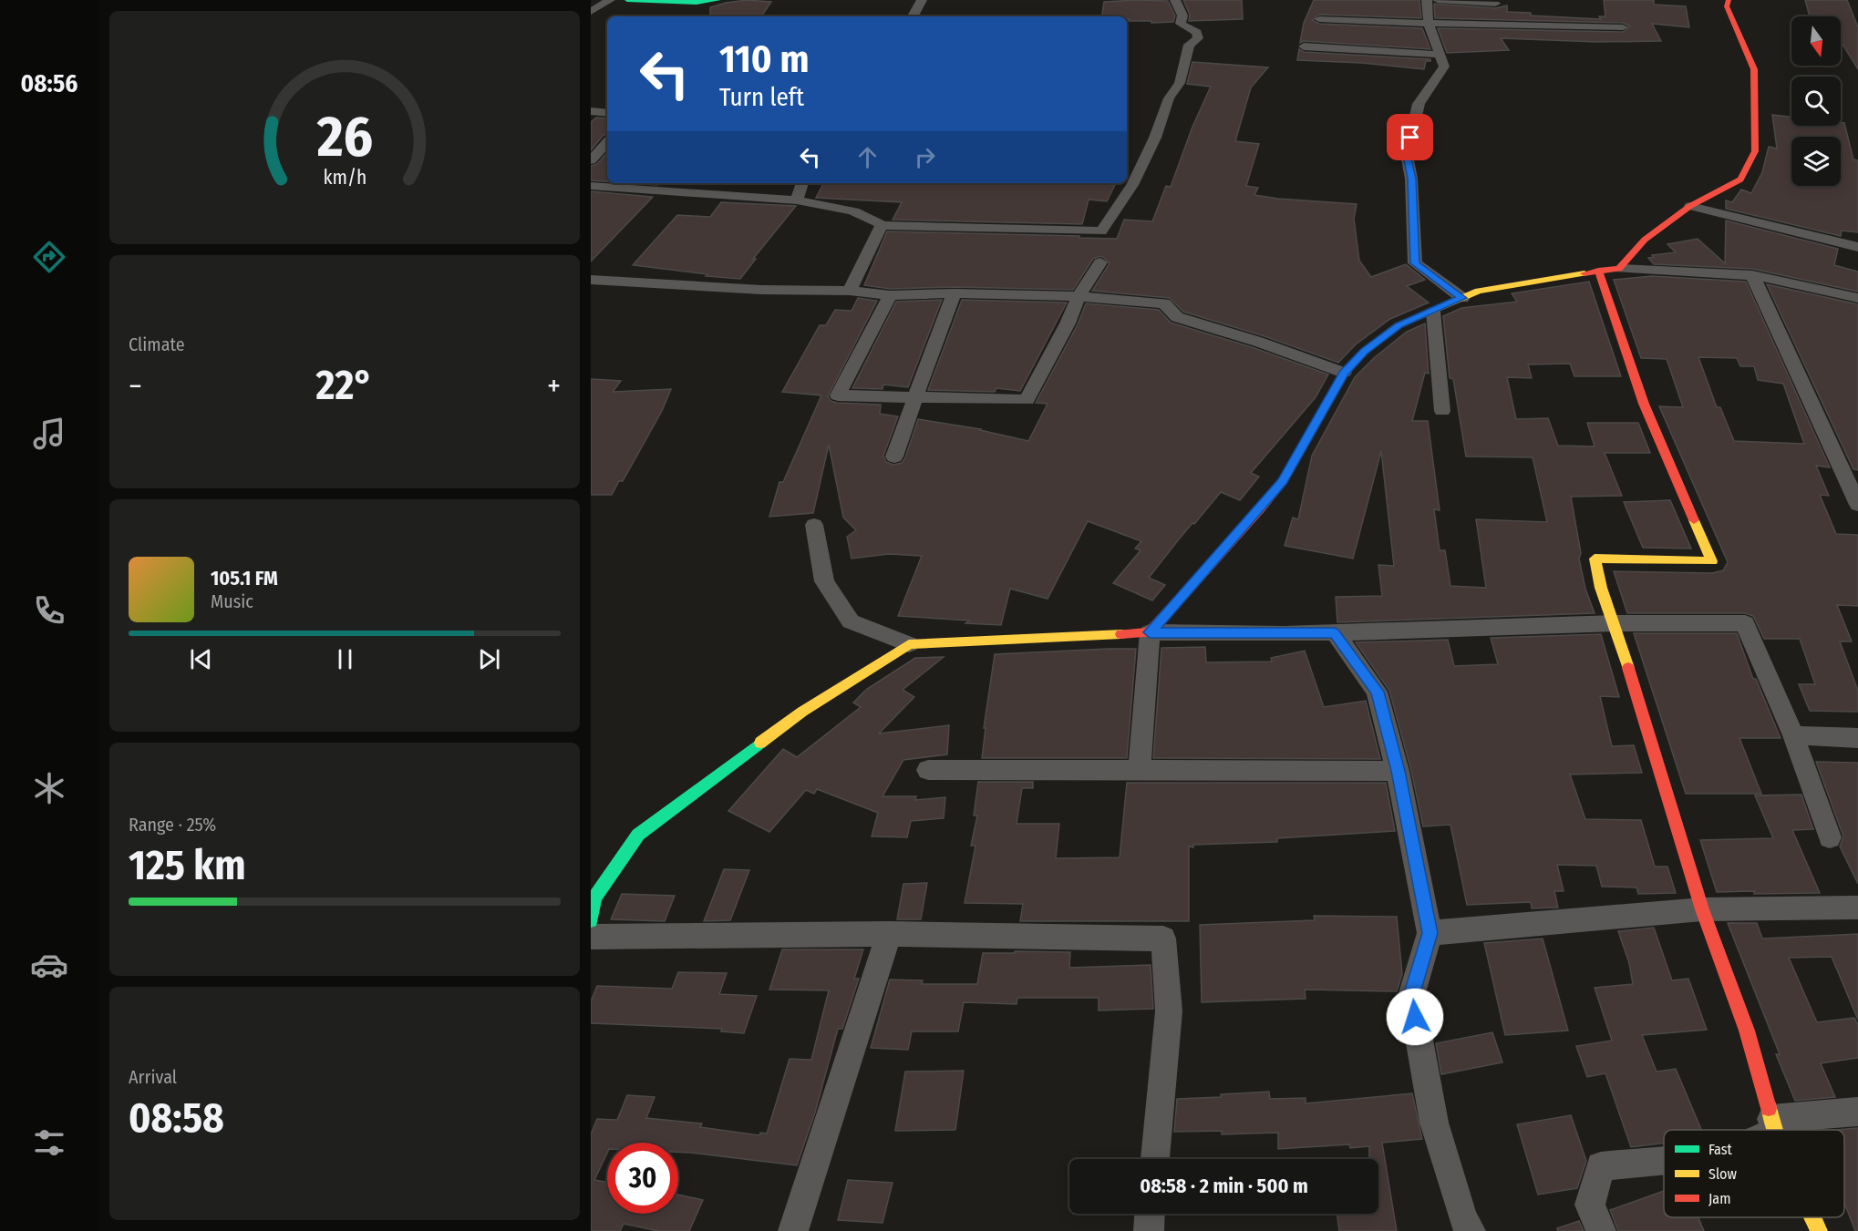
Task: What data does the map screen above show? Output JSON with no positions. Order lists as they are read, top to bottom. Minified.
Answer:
{"legend":["Fast","Slow","Jam"],"north":"bottom","page":{"tabs":"08:56","turn":["110 m","Turn left"],"tile":["Climate",["Range · 25%","125 km"],["Arrival","08:58"]],"heat":["−","22°","+"],"song":["105.1 FM","Music"],"limit":"30","trip":"08:58 · 2 min · 500 m","gauge":["26","km/h"]}}
